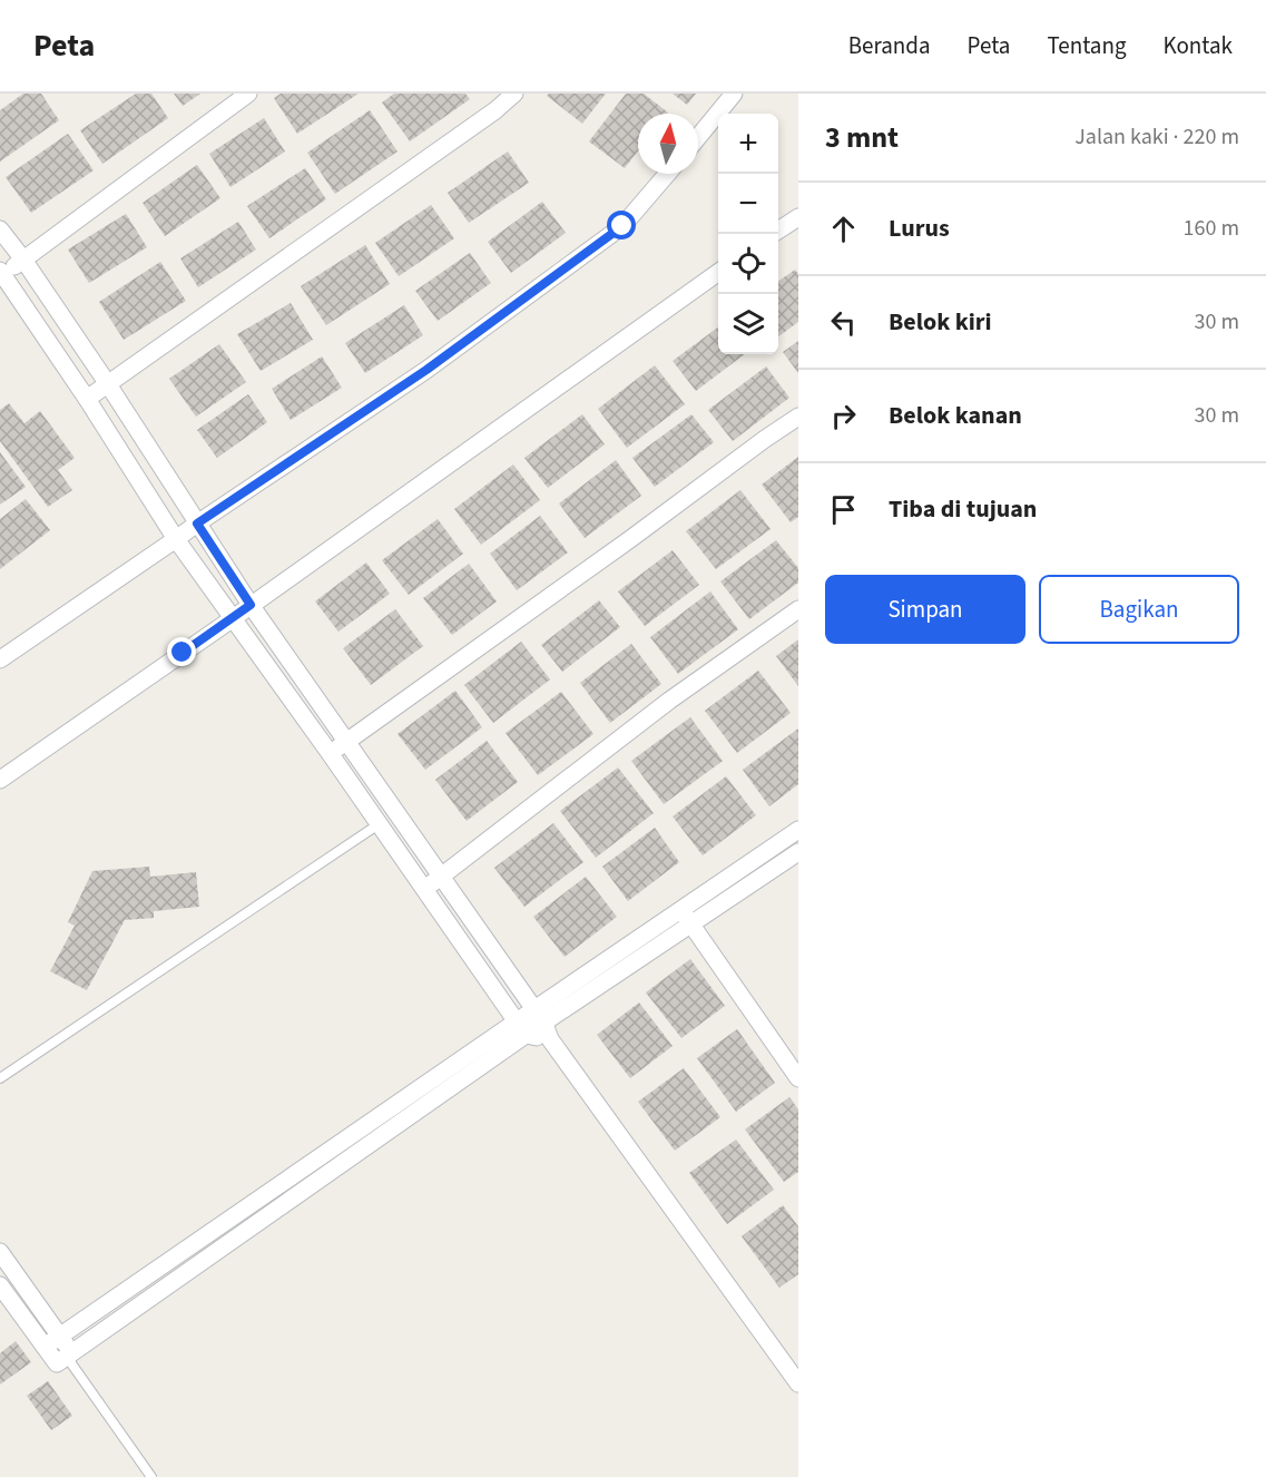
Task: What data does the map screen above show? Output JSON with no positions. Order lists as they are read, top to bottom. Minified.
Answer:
{"north":"top","page":{"header":"Peta","nav":["Beranda","Peta","Tentang","Kontak"],"heading":["3 mnt","Jalan kaki · 220 m"],"map_buttons":["+","−"],"list":[["Lurus","160 m"],["Belok kiri","30 m"],["Belok kanan","30 m"],"Tiba di tujuan"],"buttons":["Simpan","Bagikan"]}}
